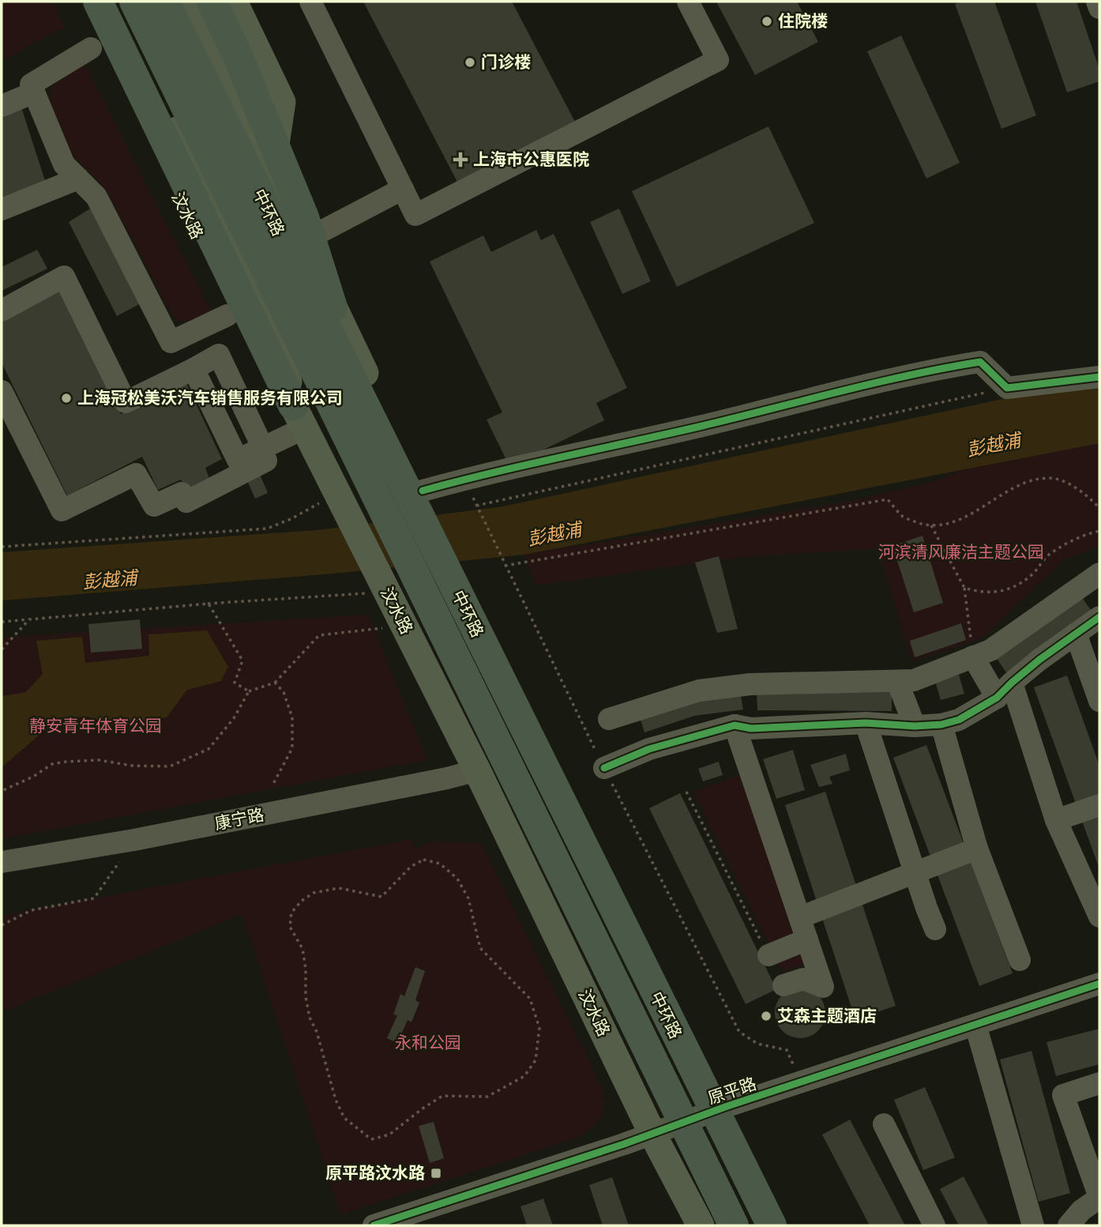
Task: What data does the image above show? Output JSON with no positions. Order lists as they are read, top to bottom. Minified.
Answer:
{"streets":{"highway":["中环路"],"main road":["汶水路"],"street":["康宁路","原平路"]},"crossings":[["汶水路","康宁路"],["汶水路","原平路"]],"water":["彭越浦"],"parks":["河滨清风廉洁主题公园","静安青年体育公园","永和公园"],"places":{"other":["住院楼","门诊楼","上海冠松美沃汽车销售服务有限公司","艾森主题酒店"],"health":["上海市公惠医院"],"transit":["原平路汶水路"]}}
